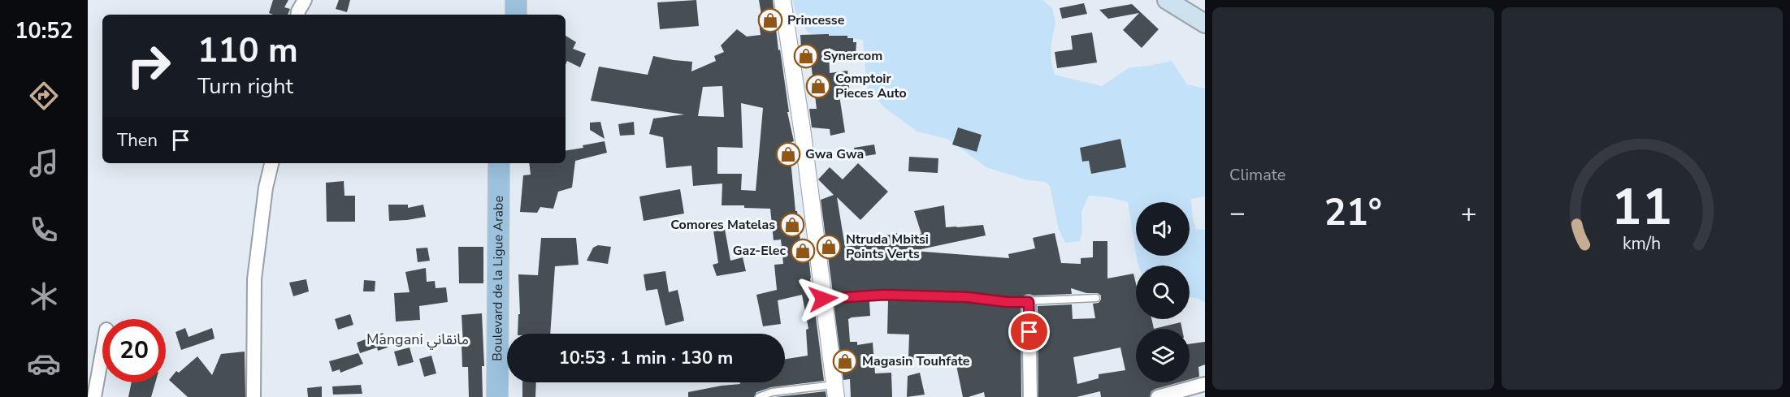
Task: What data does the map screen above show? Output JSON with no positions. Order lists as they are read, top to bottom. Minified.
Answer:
{"streets":{"main road":["Boulevard de la Ligue Arabe"]},"districts":["Mangani مانقاني"],"places":{"shop":["Princesse","Synercom","Comptoir Pieces Auto","Gwa Gwa","Comores Matelas","Ntruda Mbitsi Points Verts","Gaz-Elec","Magasin Touhfate"]},"page":{"tabs":"10:52","tile":"Climate","turn":["110 m","Turn right"],"then":"Then","heat":["−","21°","+"],"limit":"20","trip":"10:53 · 1 min · 130 m","gauge":["11","km/h"]}}
